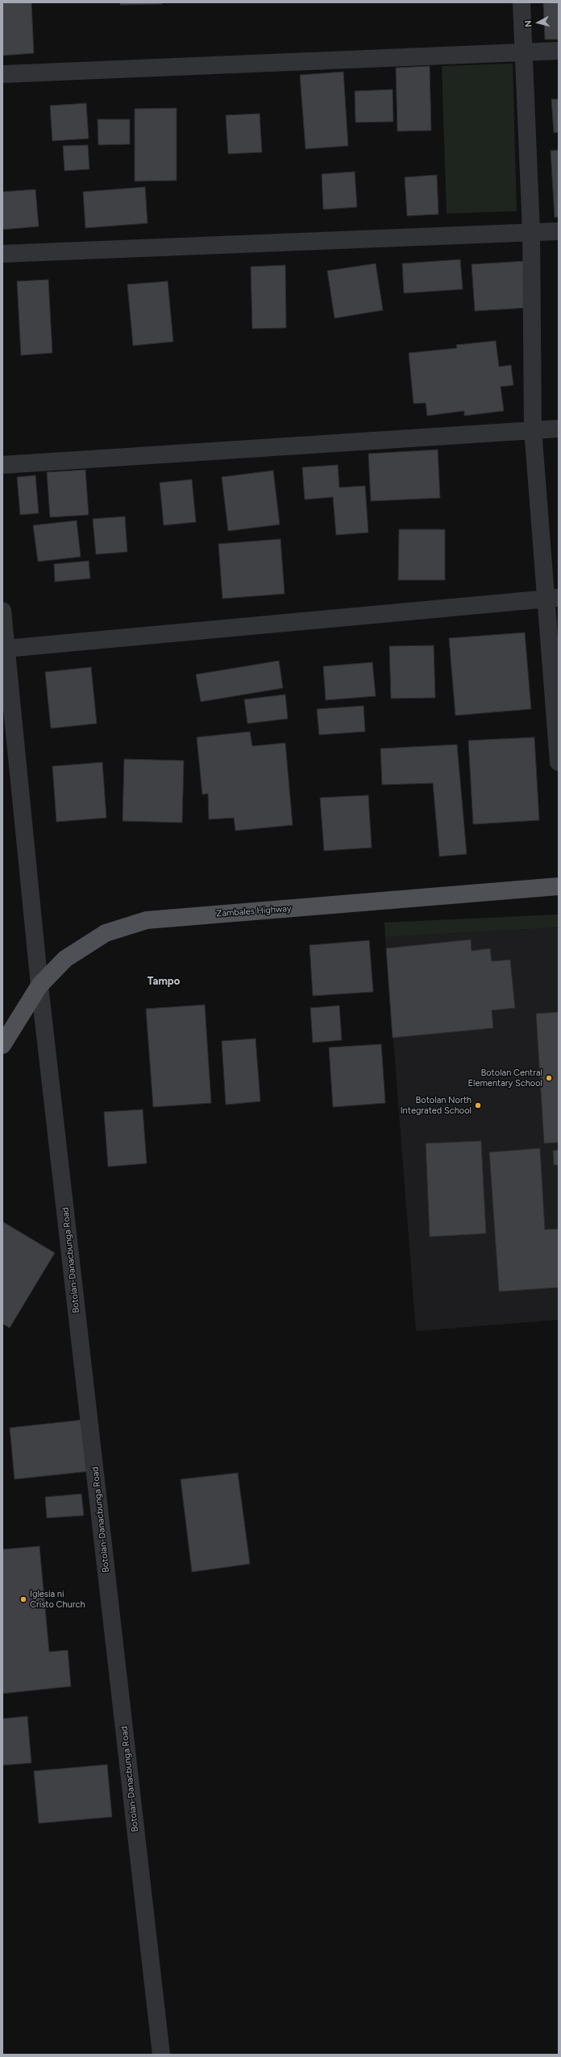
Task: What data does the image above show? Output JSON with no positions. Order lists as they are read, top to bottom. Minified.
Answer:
{"streets":{"main road":["Zambales Highway"],"street":["Botolan-Danacbunga Road"]},"crossings":[["Zambales Highway","Botolan-Danacbunga Road"]],"districts":["Tampo"],"places":["Botolan Central Elementary School","Botolan North Integrated School","Iglesia ni Cristo Church"],"north":"left"}
